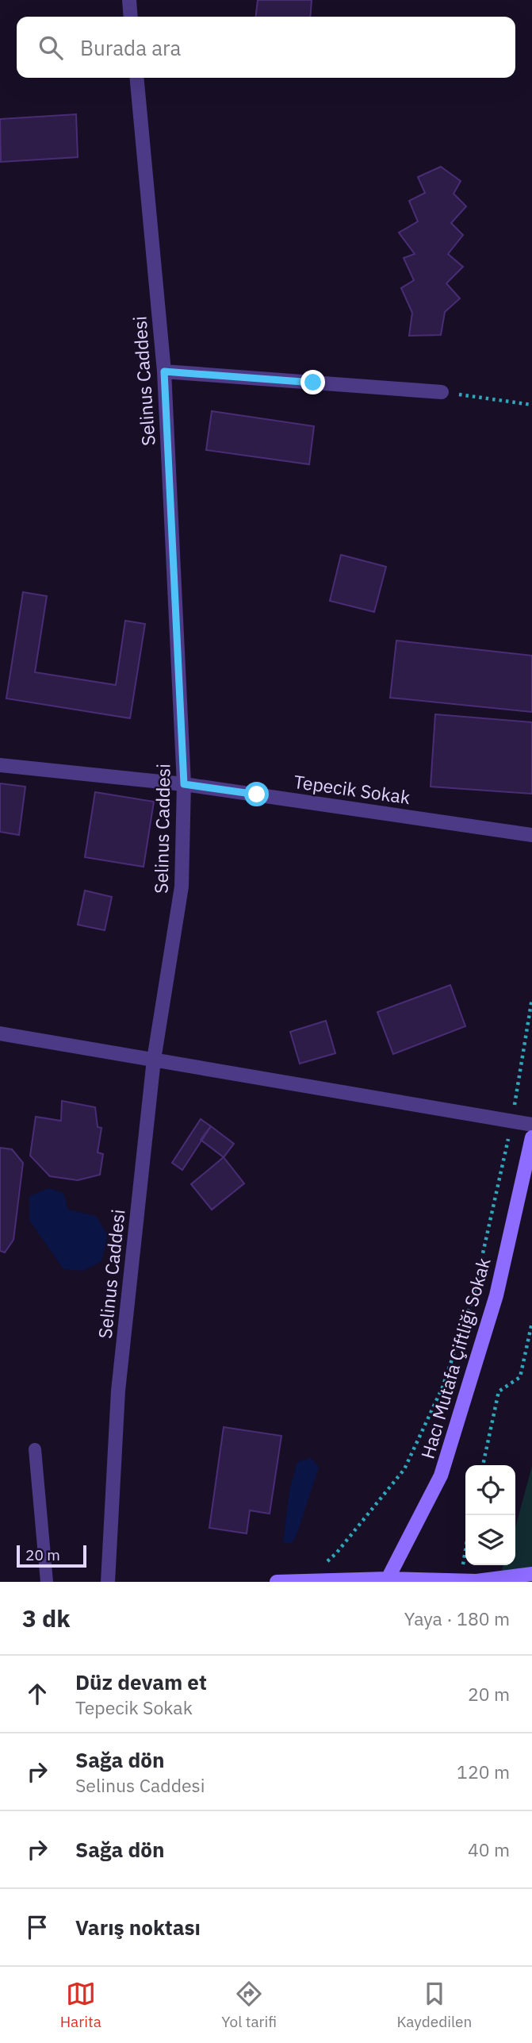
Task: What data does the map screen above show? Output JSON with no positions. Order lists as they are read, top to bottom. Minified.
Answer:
{"streets":{"street":["Selinus Caddesi","Tepecik Sokak","Hacı Mutafa Çiftliği Sokak"]},"crossings":[["Selinus Caddesi","Tepecik Sokak"]],"scale_bar":"20 m","page":{"search":"Burada ara","scale":"20 m","heading":["3 dk","Yaya · 180 m"],"list":[["Düz devam et","Tepecik Sokak","20 m"],["Sağa dön","Selinus Caddesi","120 m"],["Sağa dön","40 m"],"Varış noktası"],"nav":["Harita","Yol tarifi","Kaydedilen"]}}
